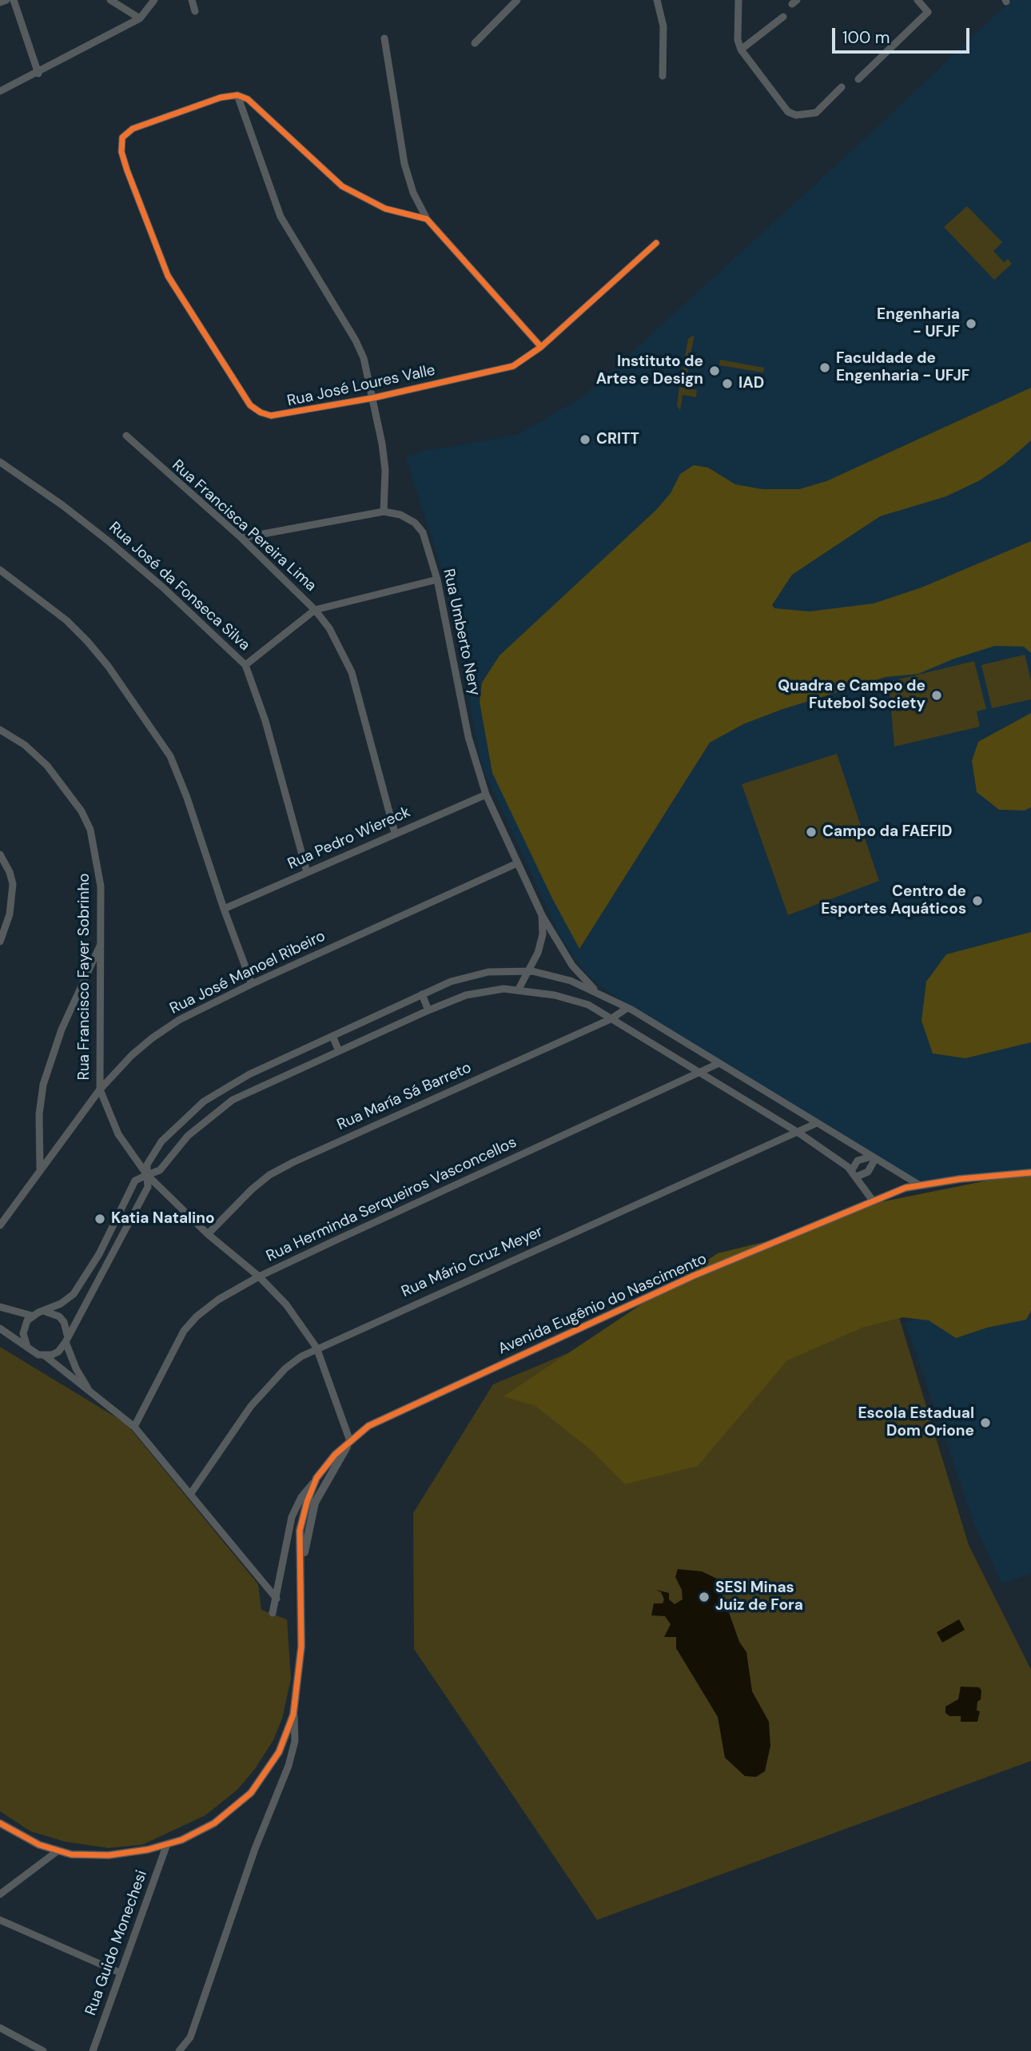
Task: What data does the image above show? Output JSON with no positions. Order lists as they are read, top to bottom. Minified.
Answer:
{"streets":{"street":["Rua José Loures Valle","Rua Francisca Pereira Lima","Rua José da Fonseca Silva","Rua Umberto Nery","Rua Pedro Wiereck","Rua José Manoel Ribeiro","Rua Francisco Fayer Sobrinho","Rua María Sá Barreto","Rua Herminda Serqueiros Vasconcellos","Rua Mário Cruz Meyer","Avenida Eugênio do Nascimento","Rua Guido Monechesi"]},"crossings":[["Rua Francisca Pereira Lima","Rua Umberto Nery"],["Rua Francisca Pereira Lima","Rua Pedro Wiereck"],["Rua José da Fonseca Silva","Rua Pedro Wiereck"],["Rua Umberto Nery","Rua Pedro Wiereck"],["Rua Umberto Nery","Rua José Manoel Ribeiro"],["Rua José Manoel Ribeiro","Rua Francisco Fayer Sobrinho"],["Rua Francisco Fayer Sobrinho","Rua María Sá Barreto"],["Rua Francisco Fayer Sobrinho","Rua Herminda Serqueiros Vasconcellos"],["Rua Francisco Fayer Sobrinho","Rua Mário Cruz Meyer"],["Rua Francisco Fayer Sobrinho","Avenida Eugênio do Nascimento"],["Avenida Eugênio do Nascimento","Rua Guido Monechesi"]],"places":["Engenharia - UFJF","Faculdade de Engenharia - UFJF","Instituto de Artes e Design","IAD","CRITT","Quadra e Campo de Futebol Society","Campo da FAEFID","Centro de Esportes Aquáticos","Katia Natalino","Escola Estadual Dom Orione","SESI Minas Juiz de Fora"],"scale_bar":"100 m"}
